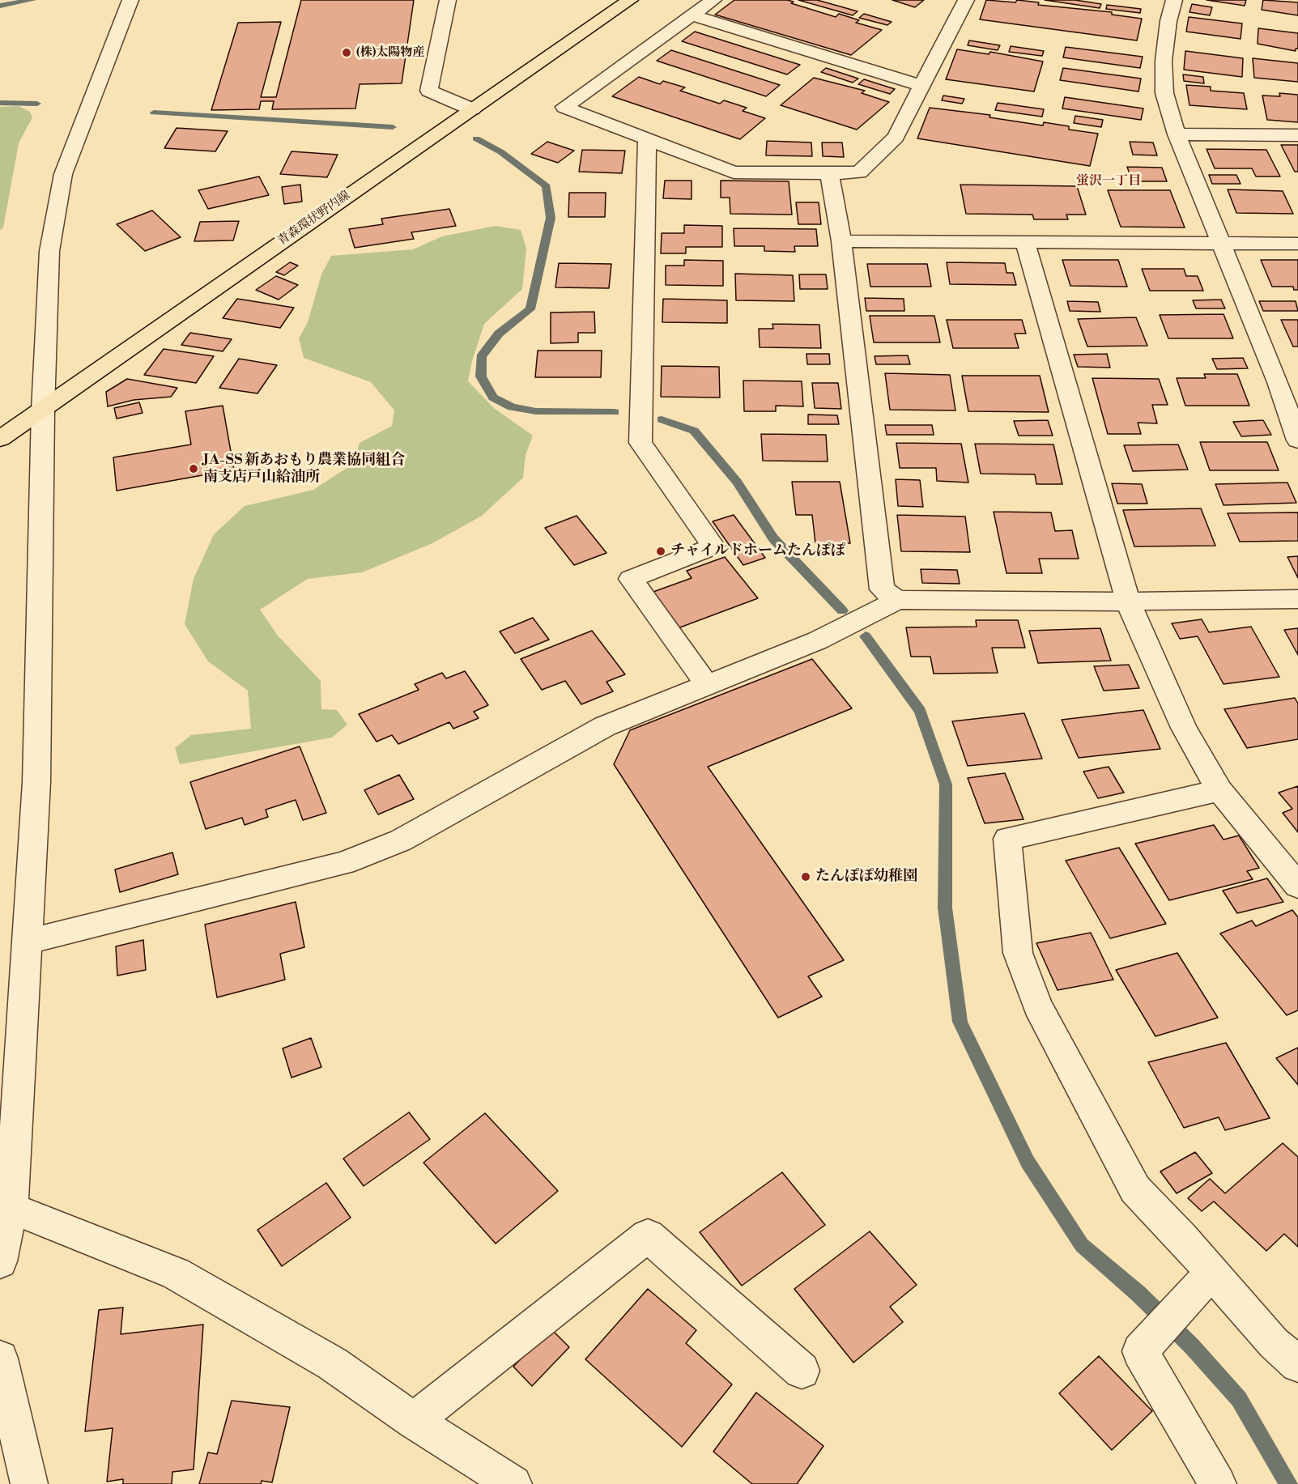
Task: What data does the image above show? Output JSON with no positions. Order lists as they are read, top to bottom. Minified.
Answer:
{"streets":{"main road":["青森環状野内線"]},"districts":["蛍沢一丁目"],"places":["(株)太陽物産","JA-SS 新あおもり農業協同組合 南支店戸山給油所","チャイルドホームたんぽぽ","たんぽぽ幼稚園"]}
